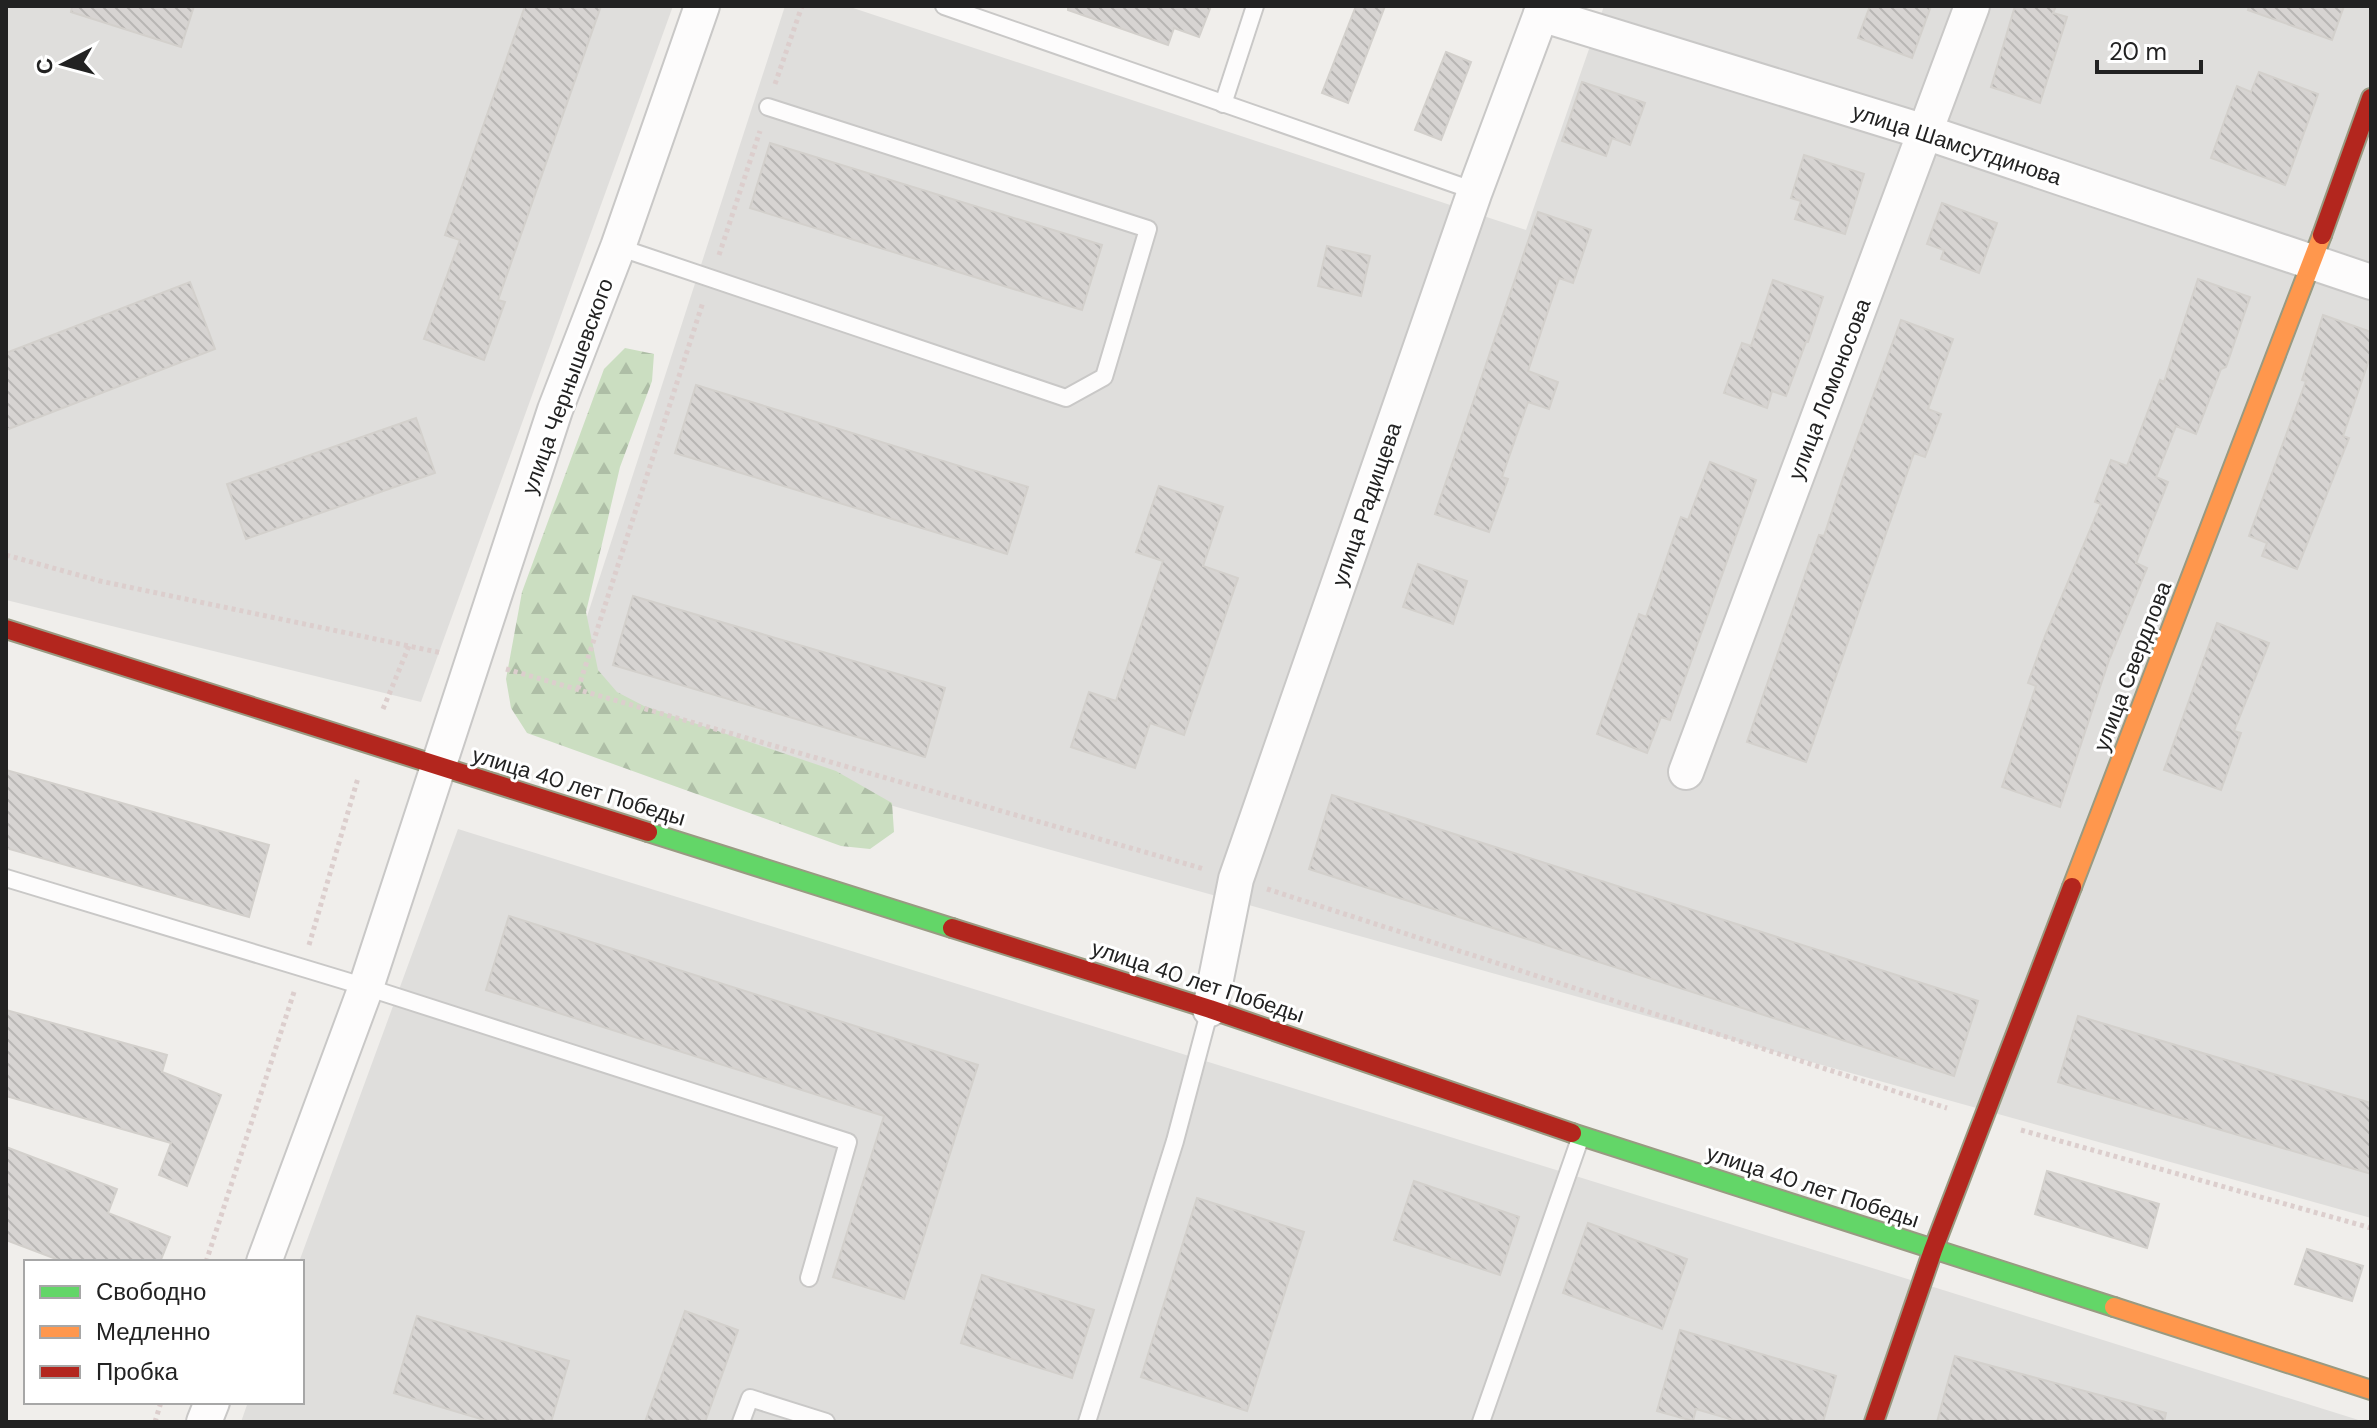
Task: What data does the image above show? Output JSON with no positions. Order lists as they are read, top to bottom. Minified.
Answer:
{"streets":{"street":["улица Шамсутдинова","улица Чернышевского","улица Ломоносова","улица Радищева","улица Свердлова","улица 40 лет Победы"]},"crossings":[["улица Шамсутдинова","улица Ломоносова"],["улица Шамсутдинова","улица Радищева"],["улица Шамсутдинова","улица Свердлова"],["улица Чернышевского","улица 40 лет Победы"],["улица Радищева","улица 40 лет Победы"],["улица Свердлова","улица 40 лет Победы"]],"legend":["Свободно","Медленно","Пробка"],"scale_bar":"20 m","north":"left"}
